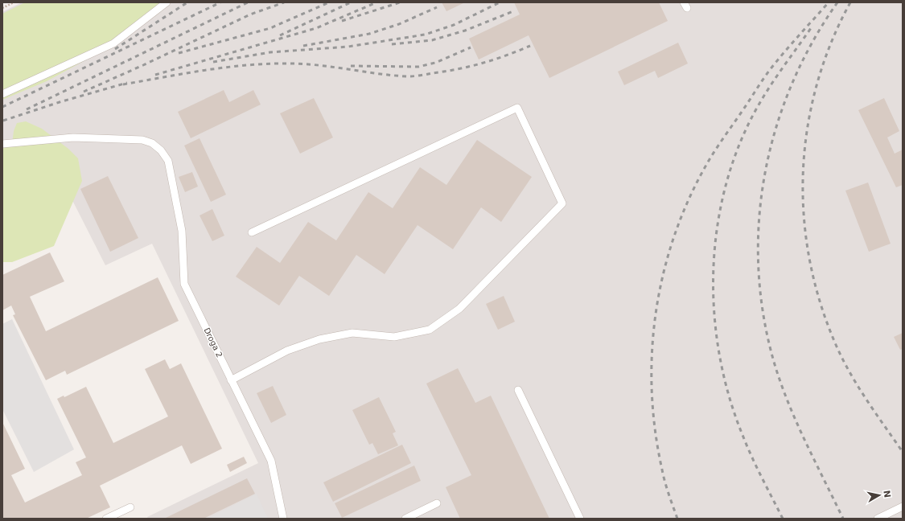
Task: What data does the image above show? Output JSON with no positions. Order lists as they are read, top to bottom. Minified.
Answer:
{"streets":{"lane":["Droga 2"]},"north":"right"}
